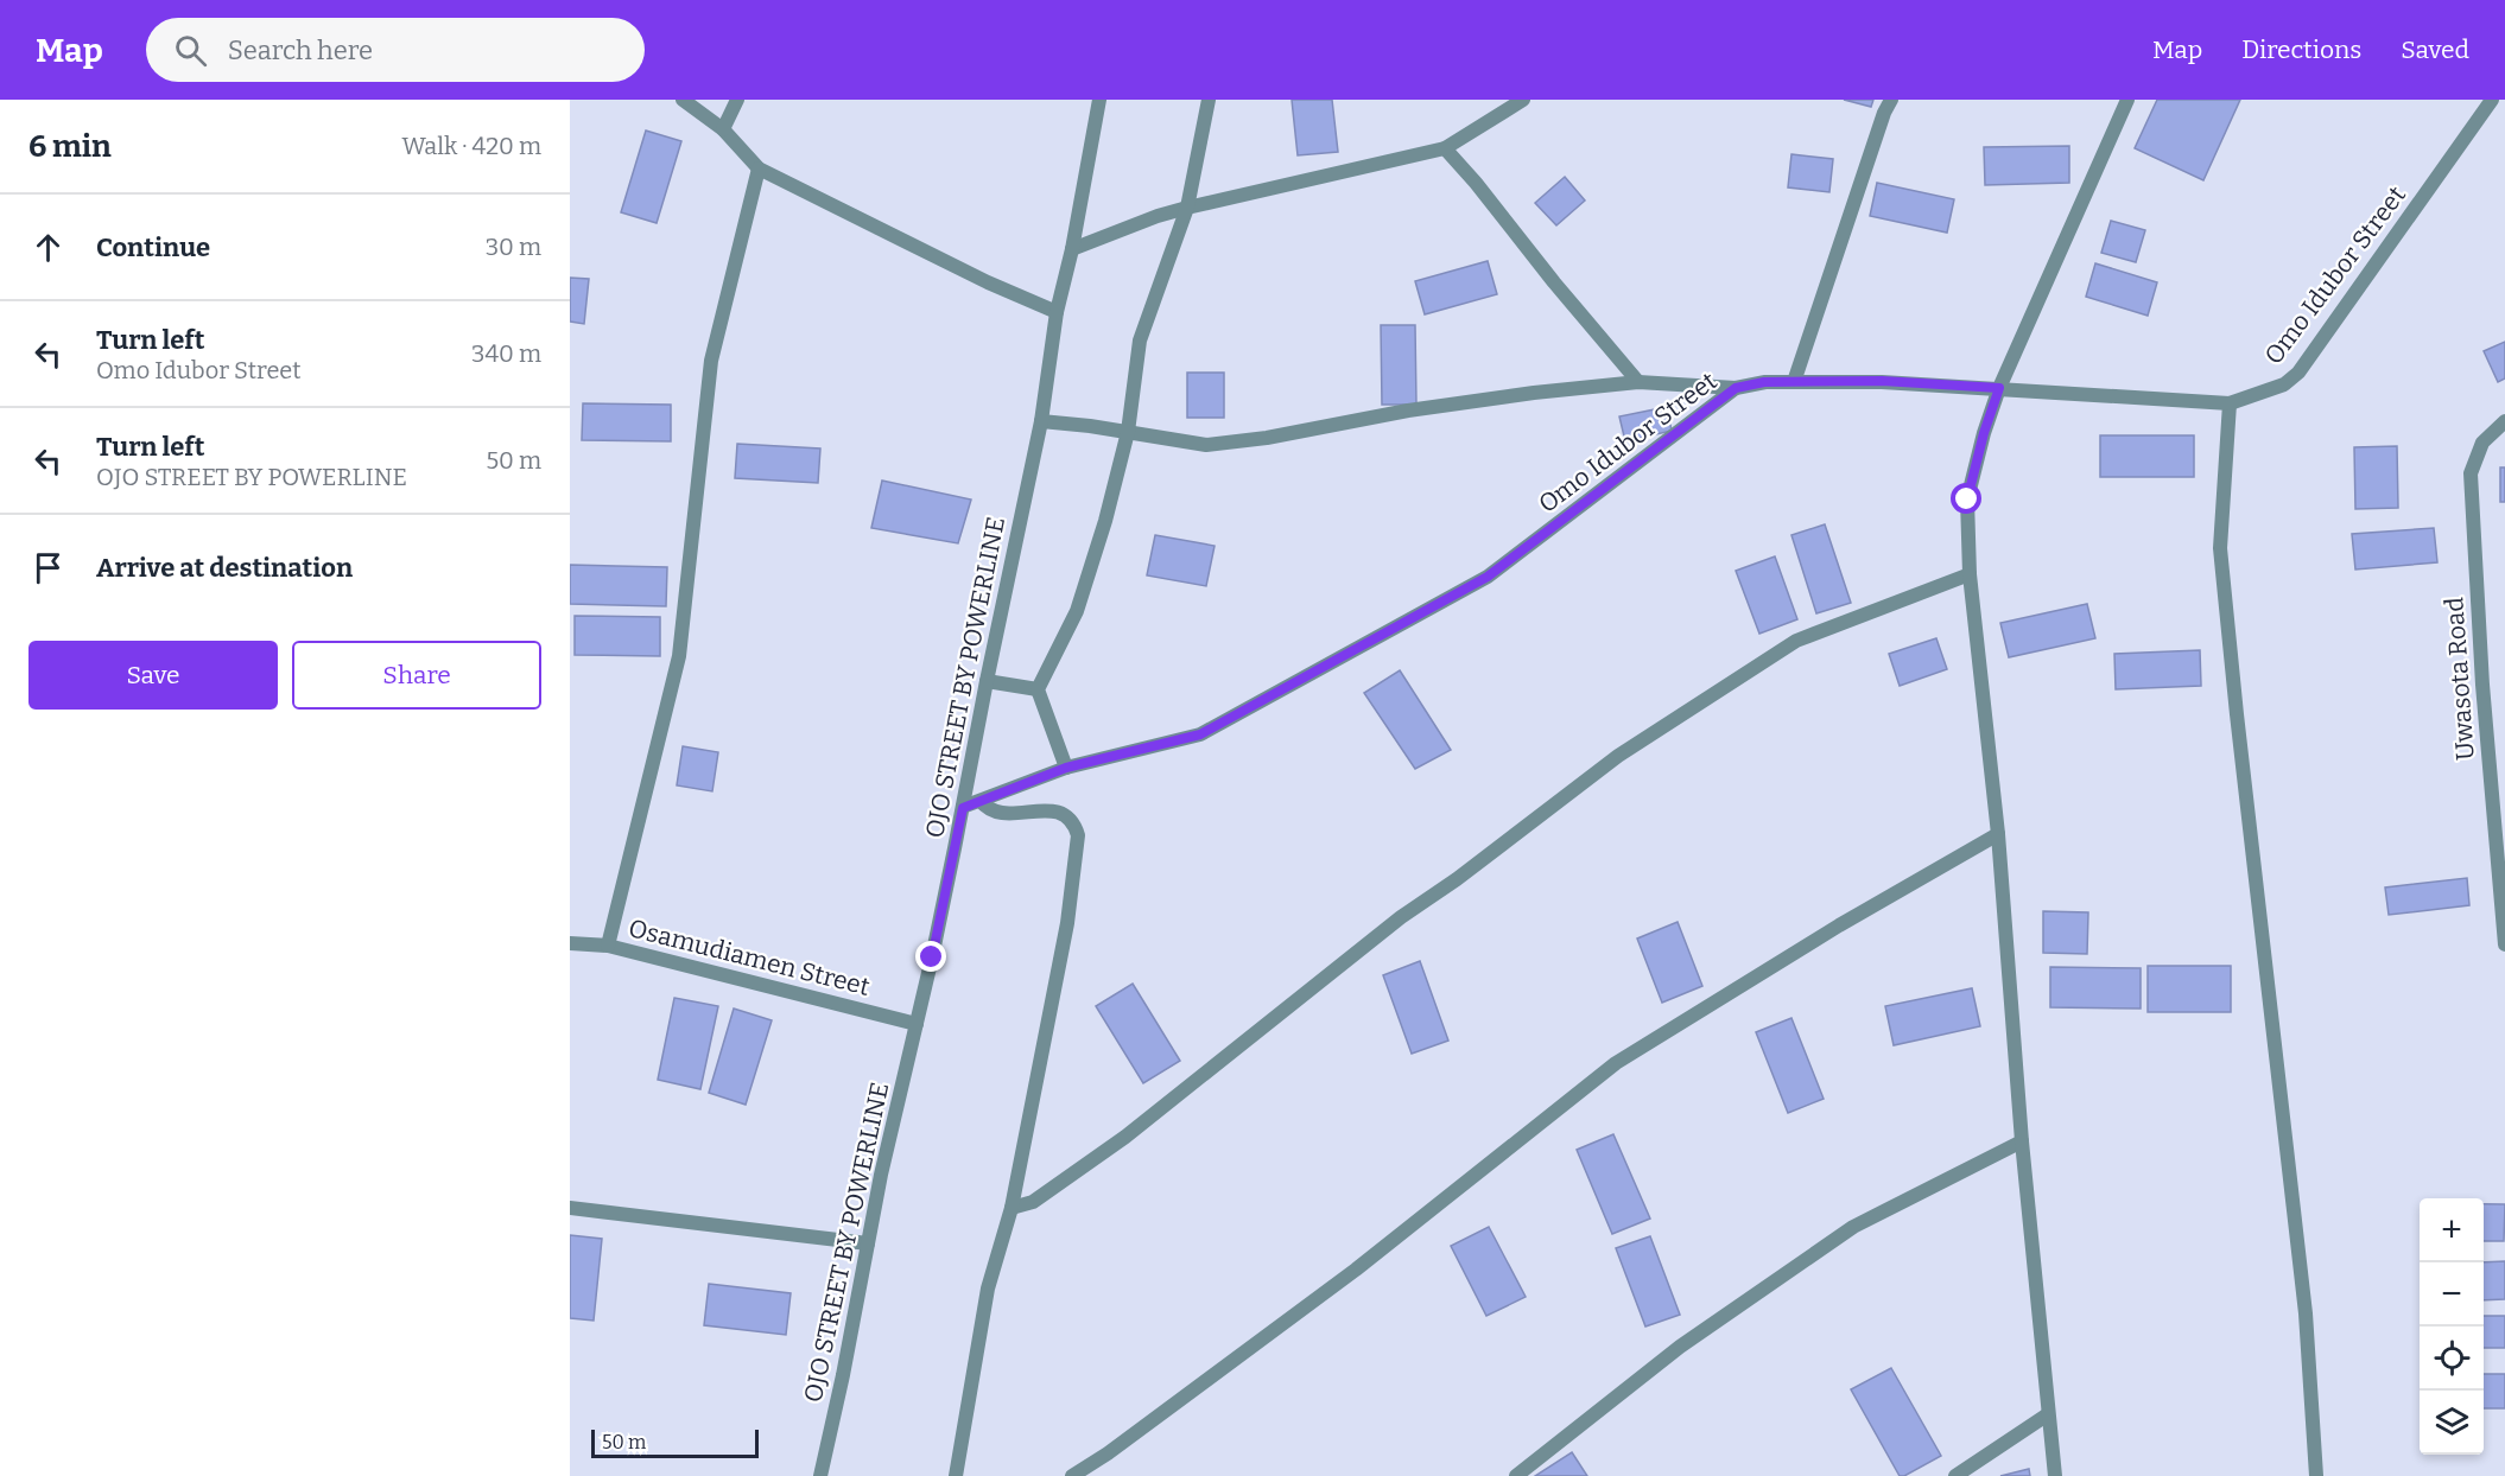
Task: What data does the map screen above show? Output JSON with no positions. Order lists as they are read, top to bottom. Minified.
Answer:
{"streets":{"street":["Omo Idubor Street","OJO STREET BY POWERLINE","Uwasota Road","Osamudiamen Street"]},"crossings":[["Omo Idubor Street","OJO STREET BY POWERLINE"],["OJO STREET BY POWERLINE","Osamudiamen Street"]],"scale_bar":"50 m","page":{"header":"Map","search":"Search here","nav":["Map","Directions","Saved"],"heading":["6 min","Walk · 420 m"],"list":[["Continue","30 m"],["Turn left","Omo Idubor Street","340 m"],["Turn left","OJO STREET BY POWERLINE","50 m"],"Arrive at destination"],"buttons":["Save","Share"],"map_buttons":["+","−"],"scale":"50 m"}}
